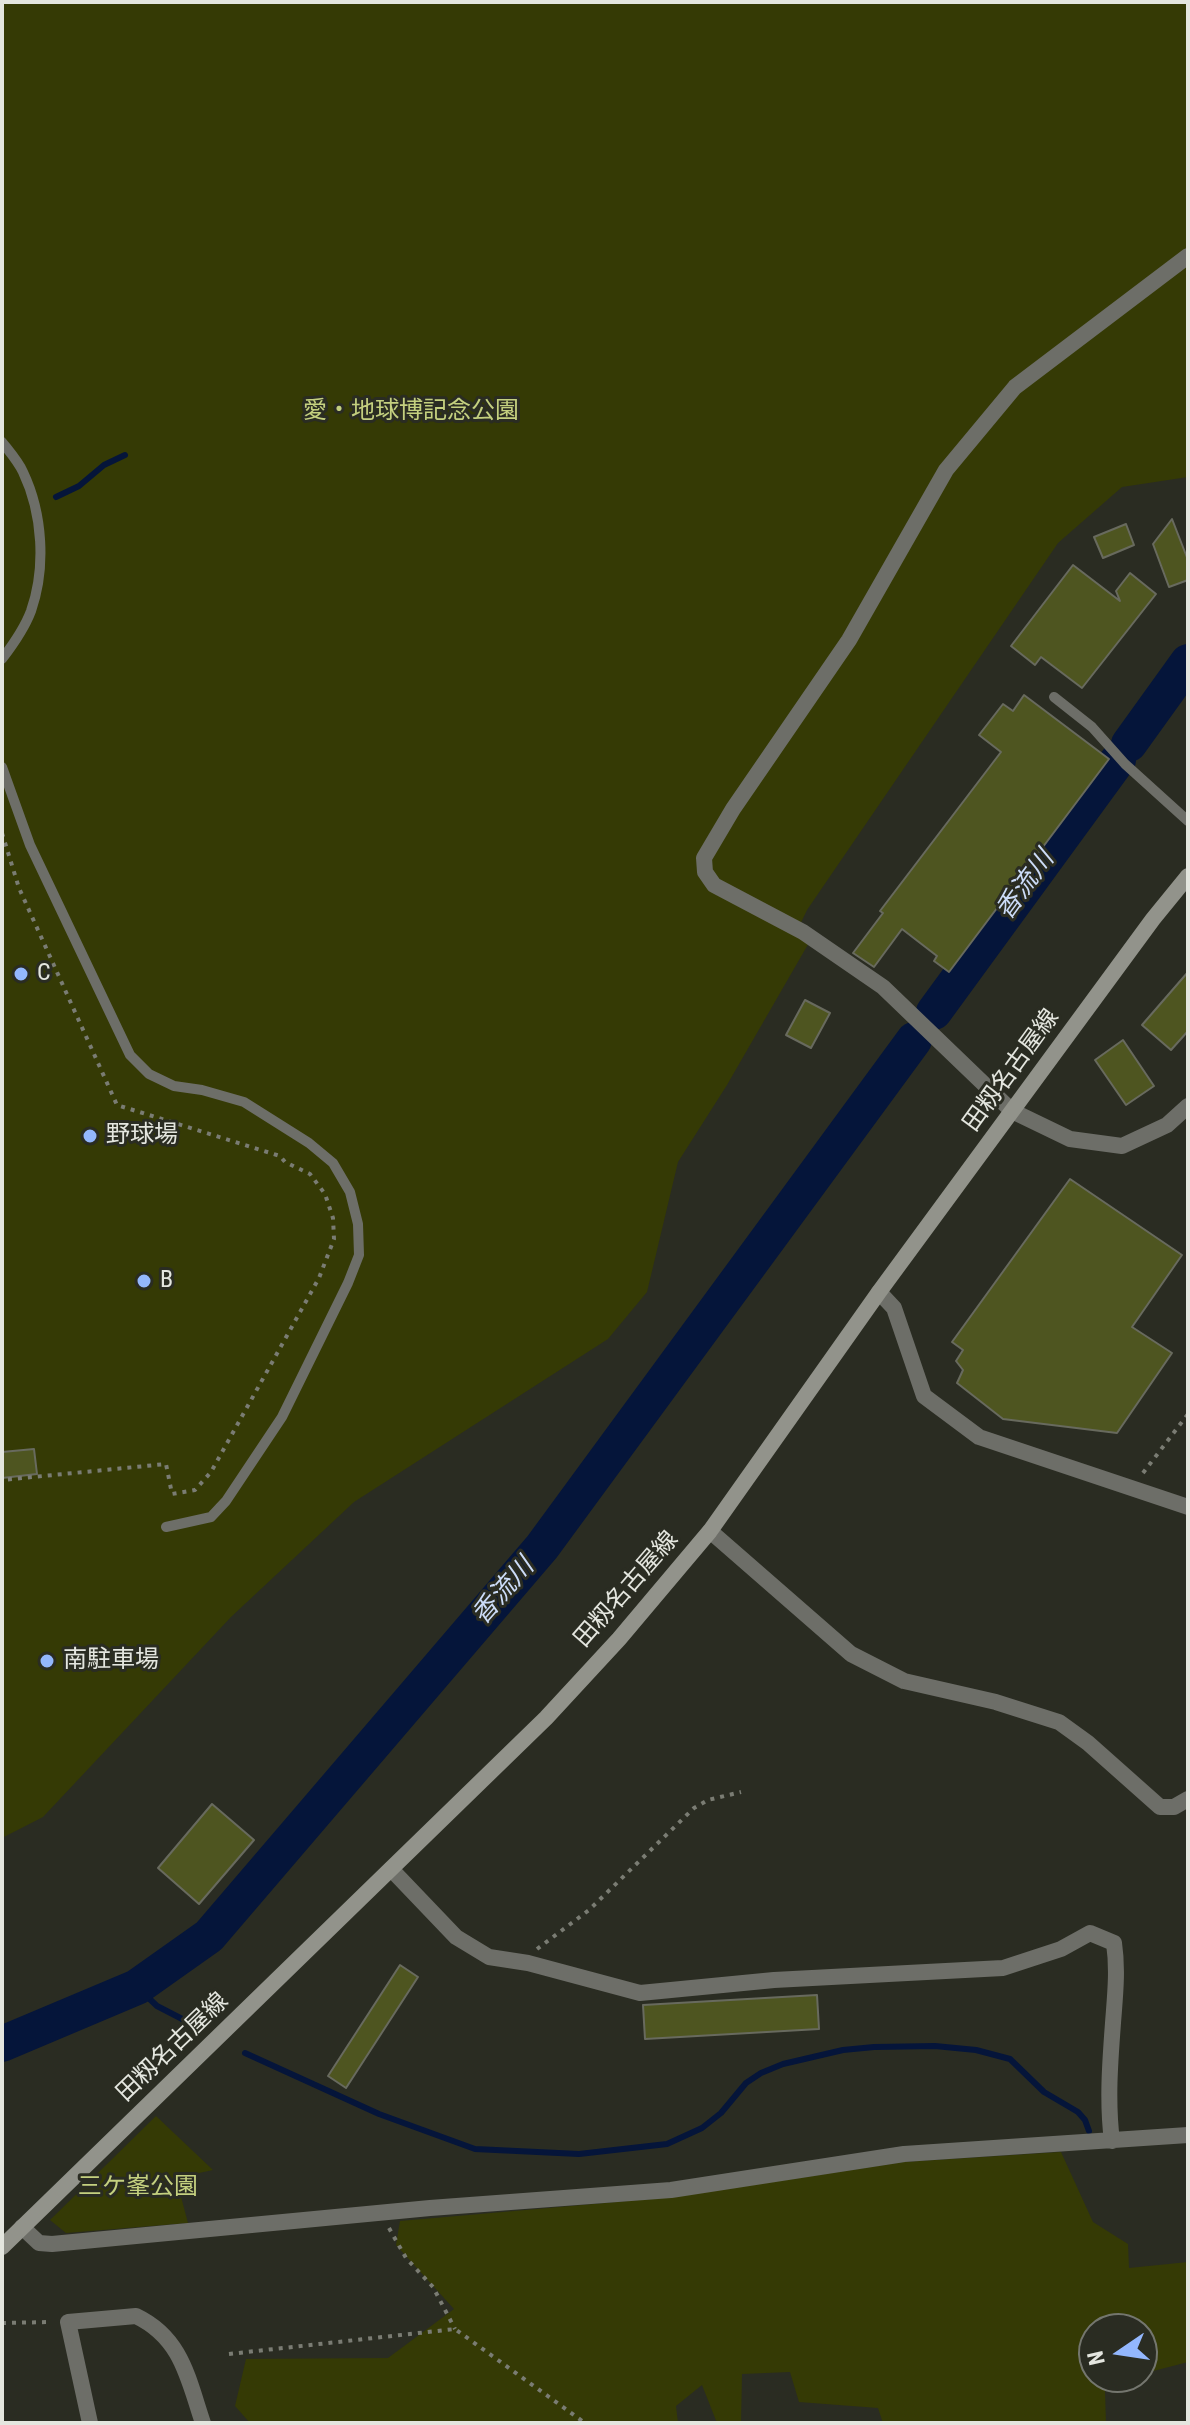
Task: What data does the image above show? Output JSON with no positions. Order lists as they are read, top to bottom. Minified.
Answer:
{"streets":{"main road":["田籾名古屋線"]},"water":["香流川"],"parks":["愛・地球博記念公園","三ケ峯公園"],"places":["C","野球場","B","南駐車場"],"north":"left"}
